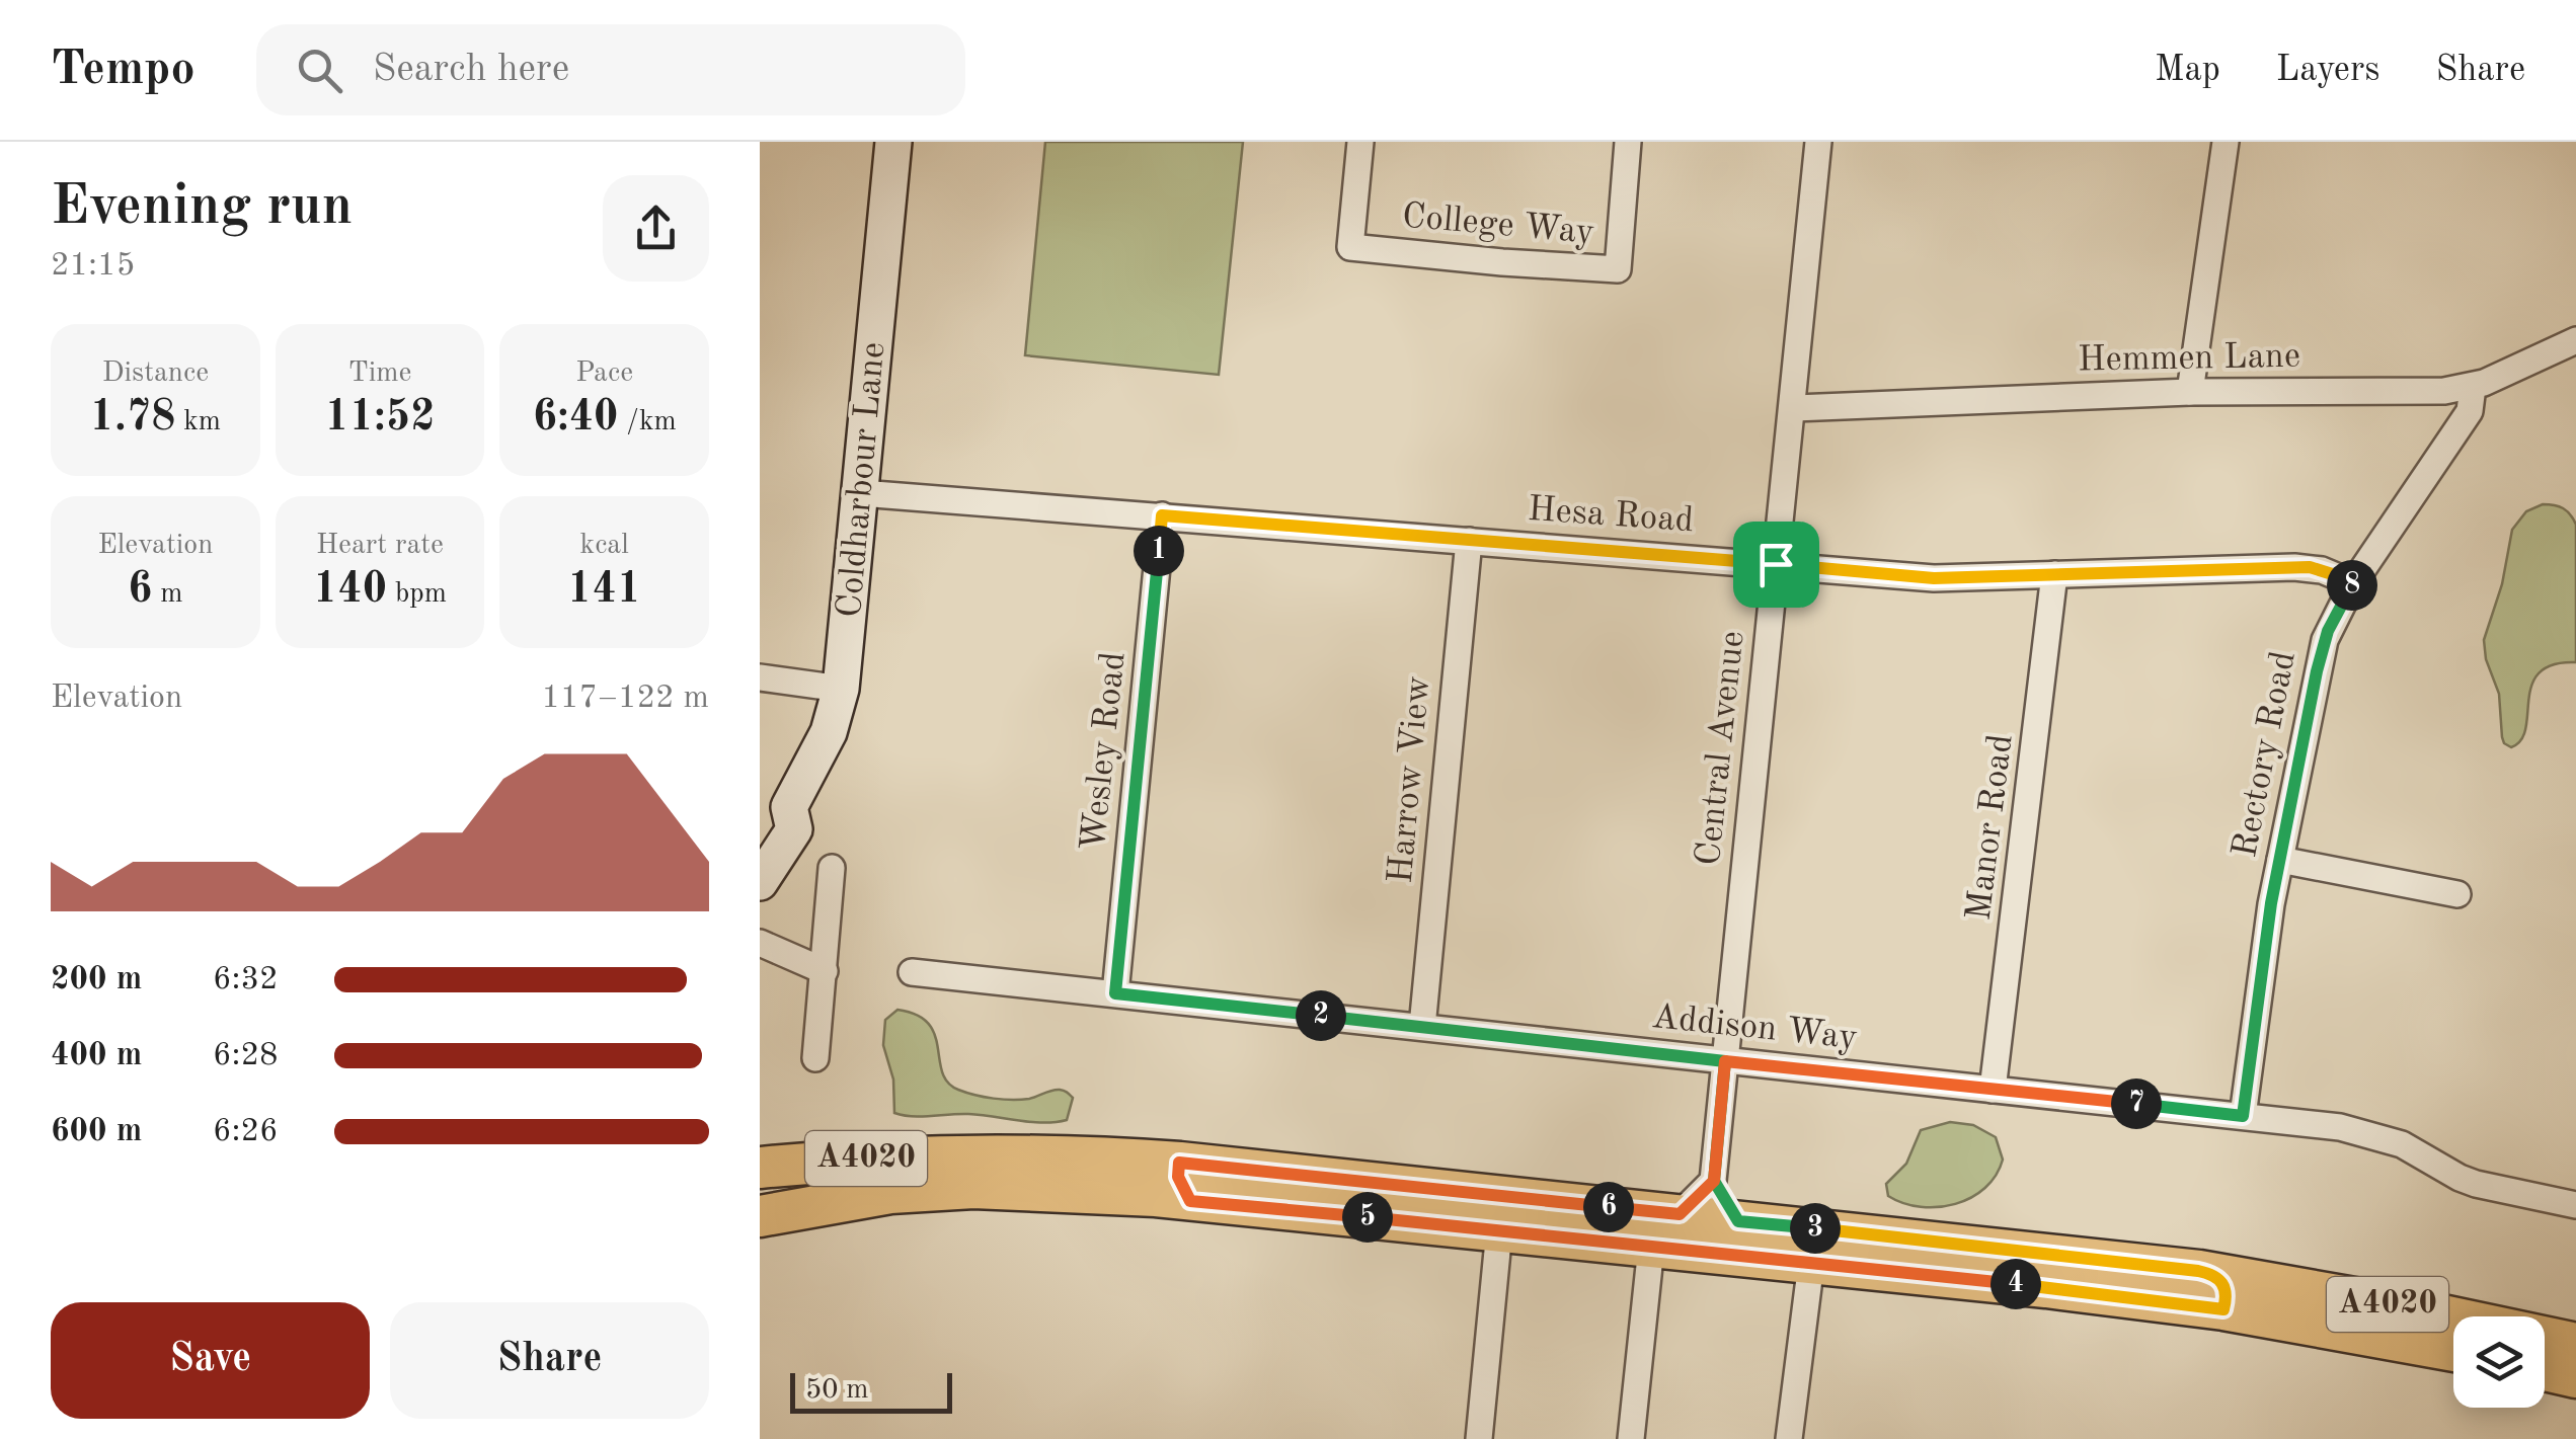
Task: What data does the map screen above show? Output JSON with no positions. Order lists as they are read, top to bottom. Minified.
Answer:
{"streets":{"main road":["A4020"],"street":["College Way","Hemmen Lane","Coldharbour Lane","Hesa Road","Central Avenue","Wesley Road","Rectory Road","Harrow View","Manor Road","Addison Way"]},"crossings":[["Hemmen Lane","Central Avenue"],["Hemmen Lane","Rectory Road"],["Coldharbour Lane","Hesa Road"],["Hesa Road","Central Avenue"],["Hesa Road","Wesley Road"],["Hesa Road","Rectory Road"],["Hesa Road","Harrow View"],["Hesa Road","Manor Road"],["Central Avenue","Addison Way"],["Wesley Road","Addison Way"],["Rectory Road","Addison Way"],["Harrow View","Addison Way"],["Manor Road","Addison Way"]],"scale_bar":"50 m","page":{"header":"Tempo","search":"Search here","nav":["Map","Layers","Share"],"heading":["Evening run","21:15"],"stats":[["Distance","1.78 km"],["Time","11:52"],["Pace","6:40 /km"],["Elevation","6 m"],["Heart rate","140 bpm"],["kcal","141"]],"pins":["1","8","2","7","6","5","3","4"],"chart":["Elevation","117–122 m"],"list":[{"name":"200 m","note":"6:32"},{"name":"400 m","note":"6:28"},{"name":"600 m","note":"6:26"}],"buttons":["Save","Share"],"scale":"50 m"}}
